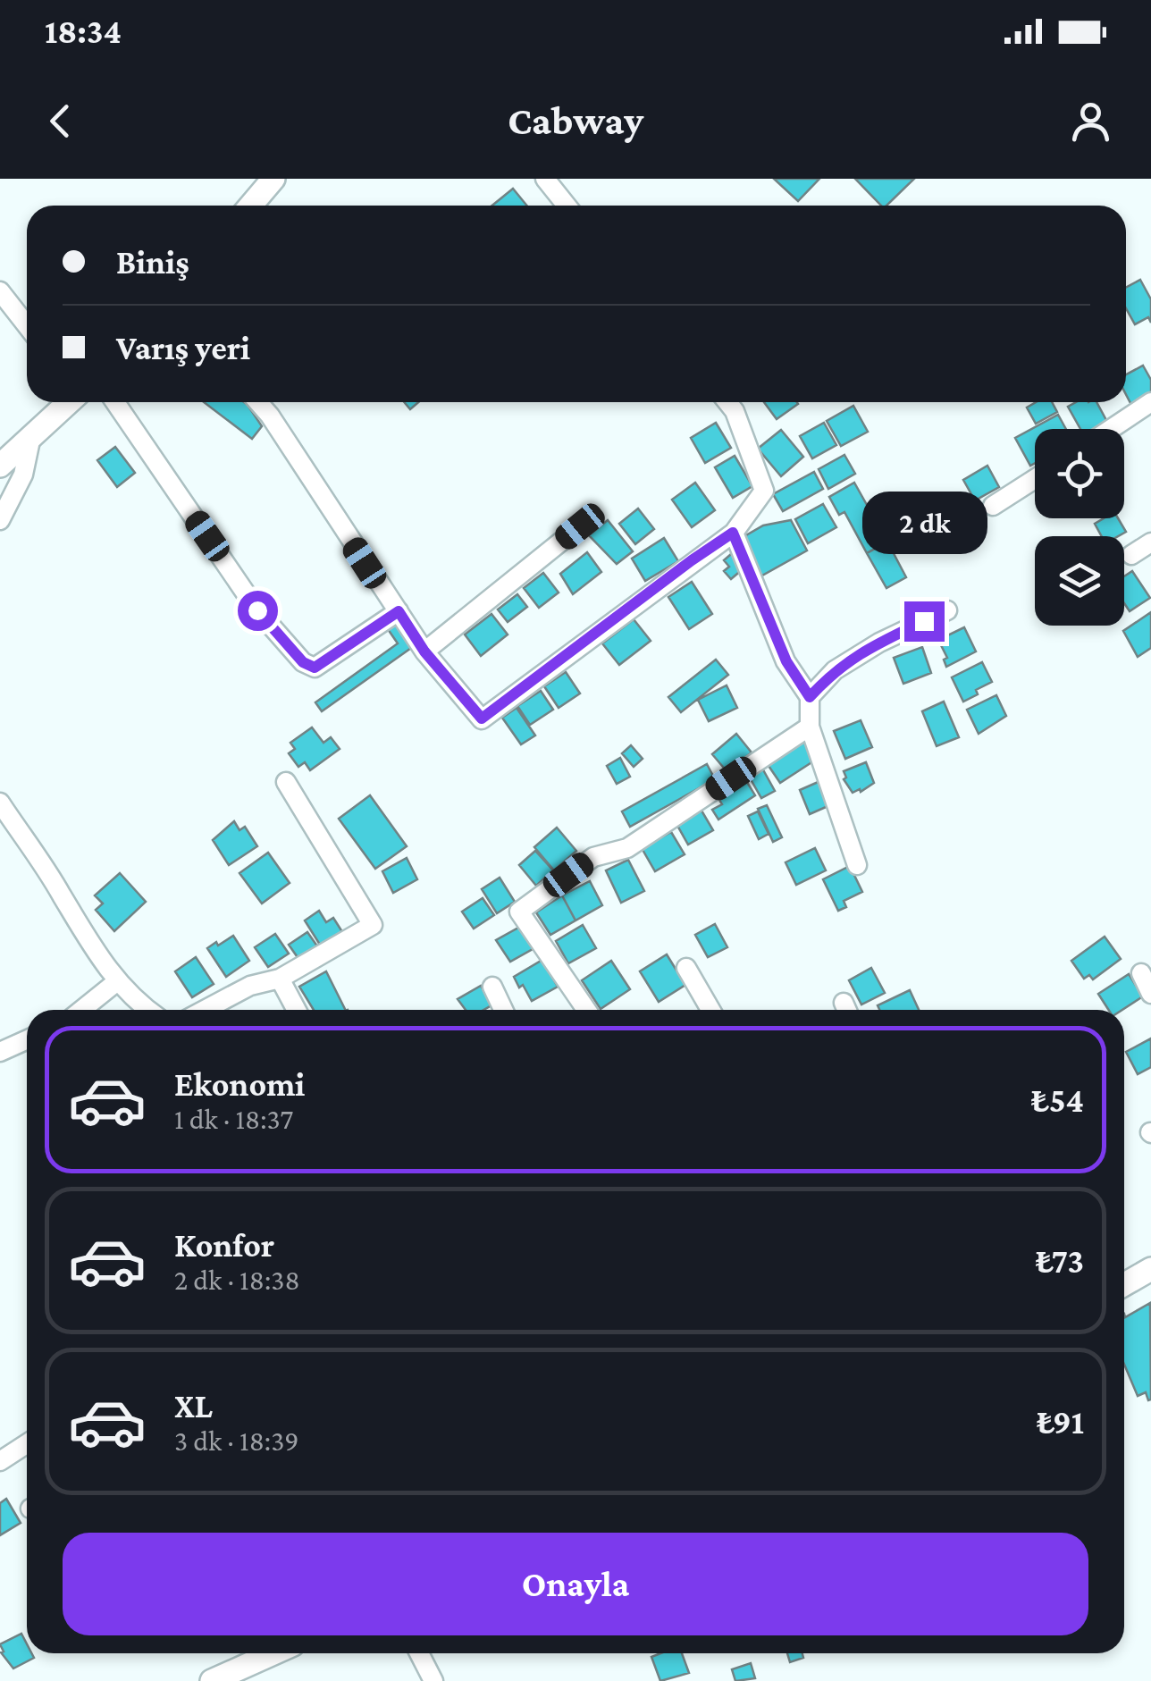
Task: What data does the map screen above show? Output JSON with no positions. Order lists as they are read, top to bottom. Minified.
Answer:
{"page":{"status":"18:34","header":"Cabway","banner":["Biniş","Varış yeri"],"bubble":"2 dk","list":[{"name":"Ekonomi","note":"1 dk · 18:37","value":"₺54"},{"name":"Konfor","note":"2 dk · 18:38","value":"₺73"},{"name":"XL","note":"3 dk · 18:39","value":"₺91"}],"buttons":"Onayla"}}
